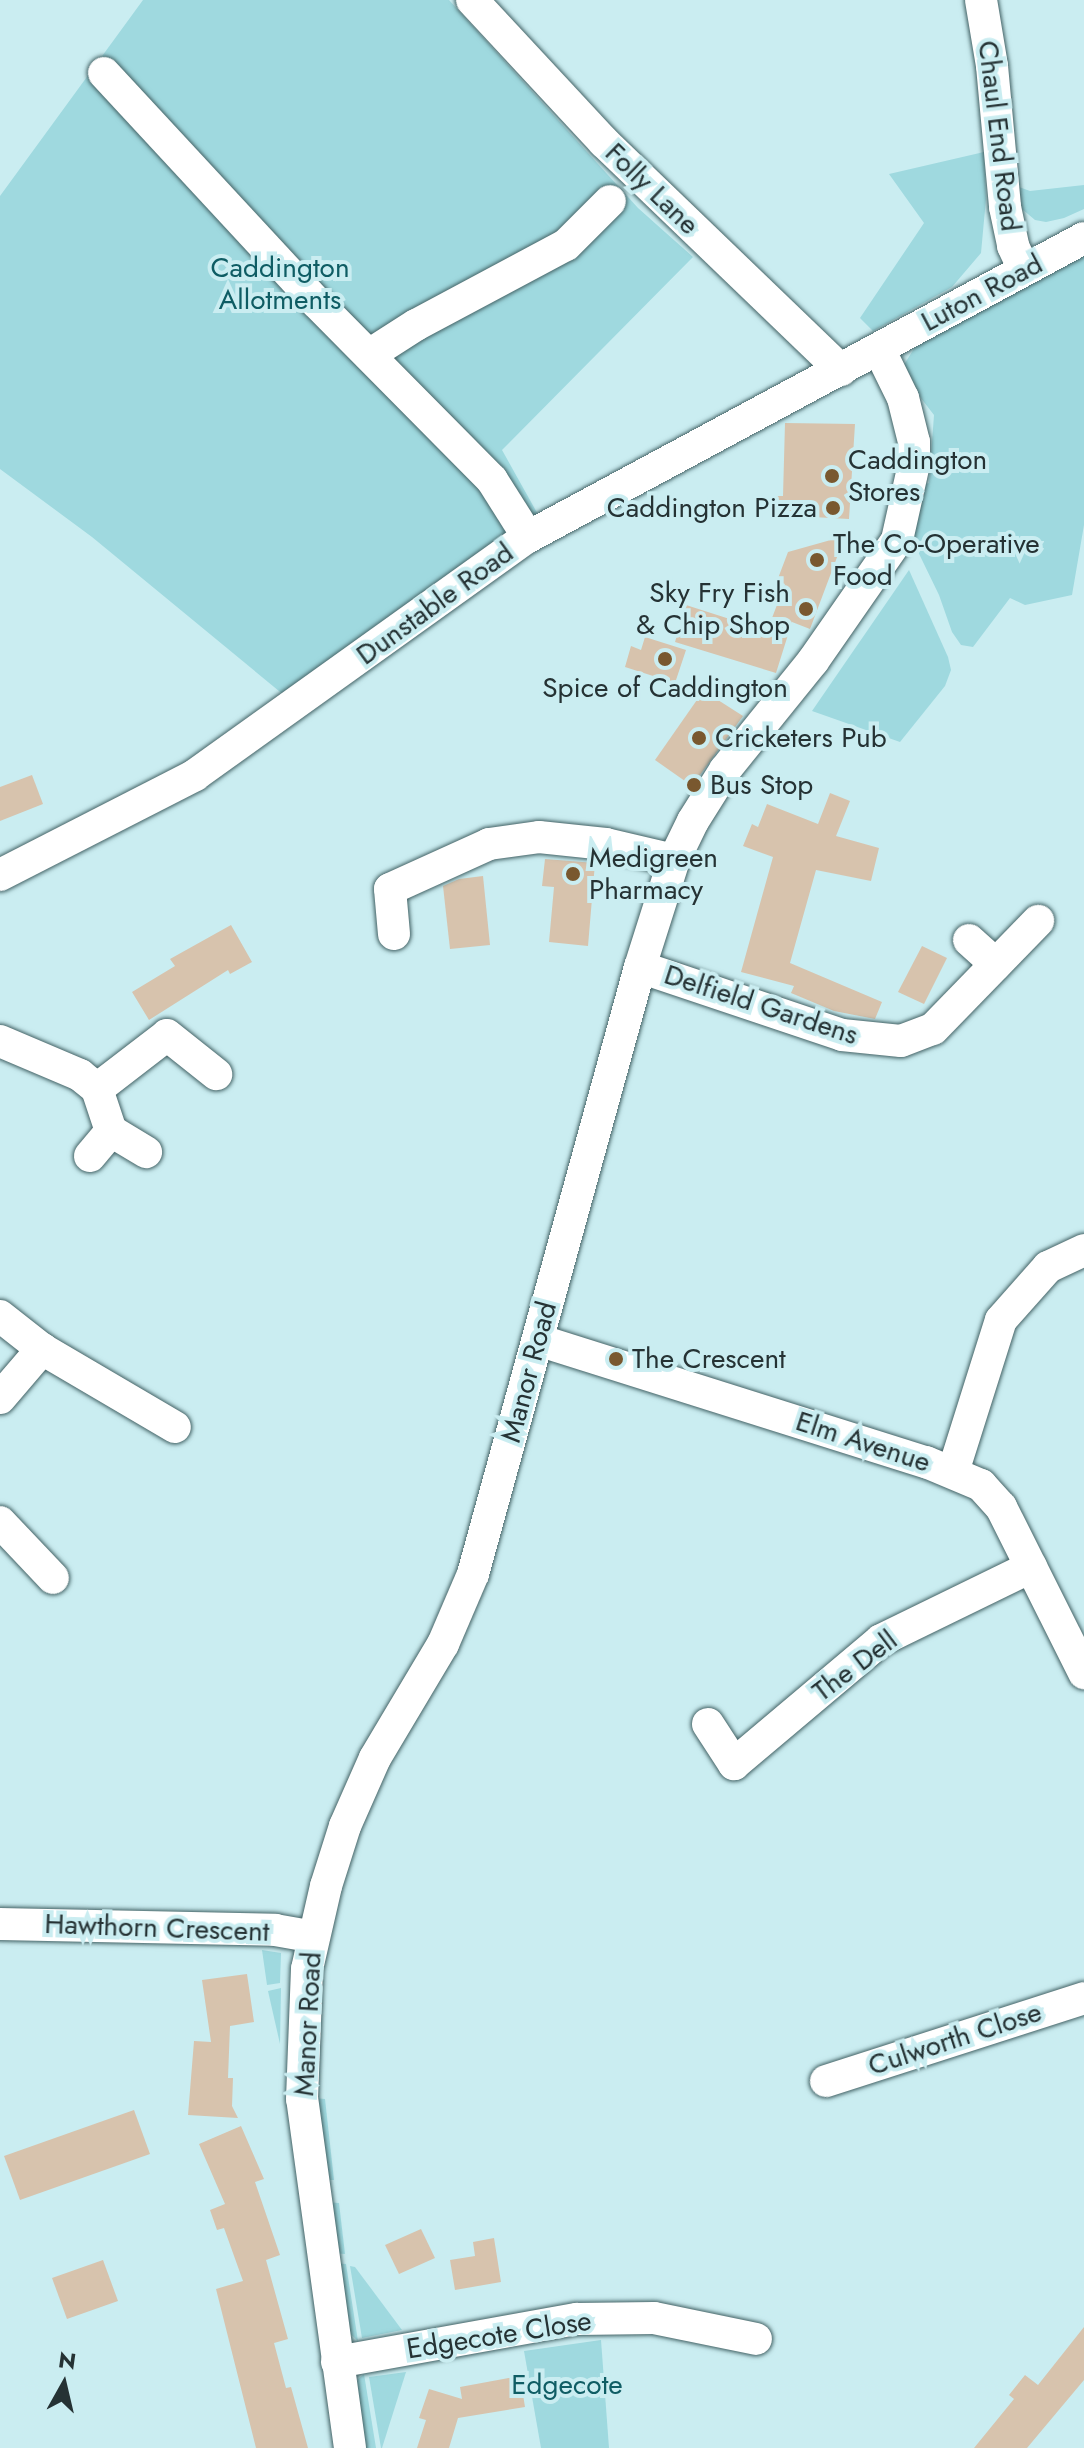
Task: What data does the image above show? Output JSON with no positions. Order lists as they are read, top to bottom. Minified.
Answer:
{"streets":{"street":["Chaul End Road","Folly Lane","Luton Road","Dunstable Road","Delfield Gardens","Manor Road","Elm Avenue","The Dell","Hawthorn Crescent","Culworth Close","Edgecote Close"]},"crossings":[["Chaul End Road","Luton Road"],["Folly Lane","Dunstable Road"],["Luton Road","Dunstable Road"],["Luton Road","Manor Road"],["Dunstable Road","Manor Road"],["Delfield Gardens","Manor Road"],["Manor Road","Elm Avenue"],["Manor Road","Hawthorn Crescent"],["Manor Road","Edgecote Close"],["Elm Avenue","The Dell"]],"parks":["Caddington Allotments","Edgecote"],"places":["Caddington Stores","Caddington Pizza","The Co-Operative Food","Sky Fry Fish & Chip Shop","Spice of Caddington","Cricketers Pub","Bus Stop","Medigreen Pharmacy","The Crescent"],"north":"top"}
